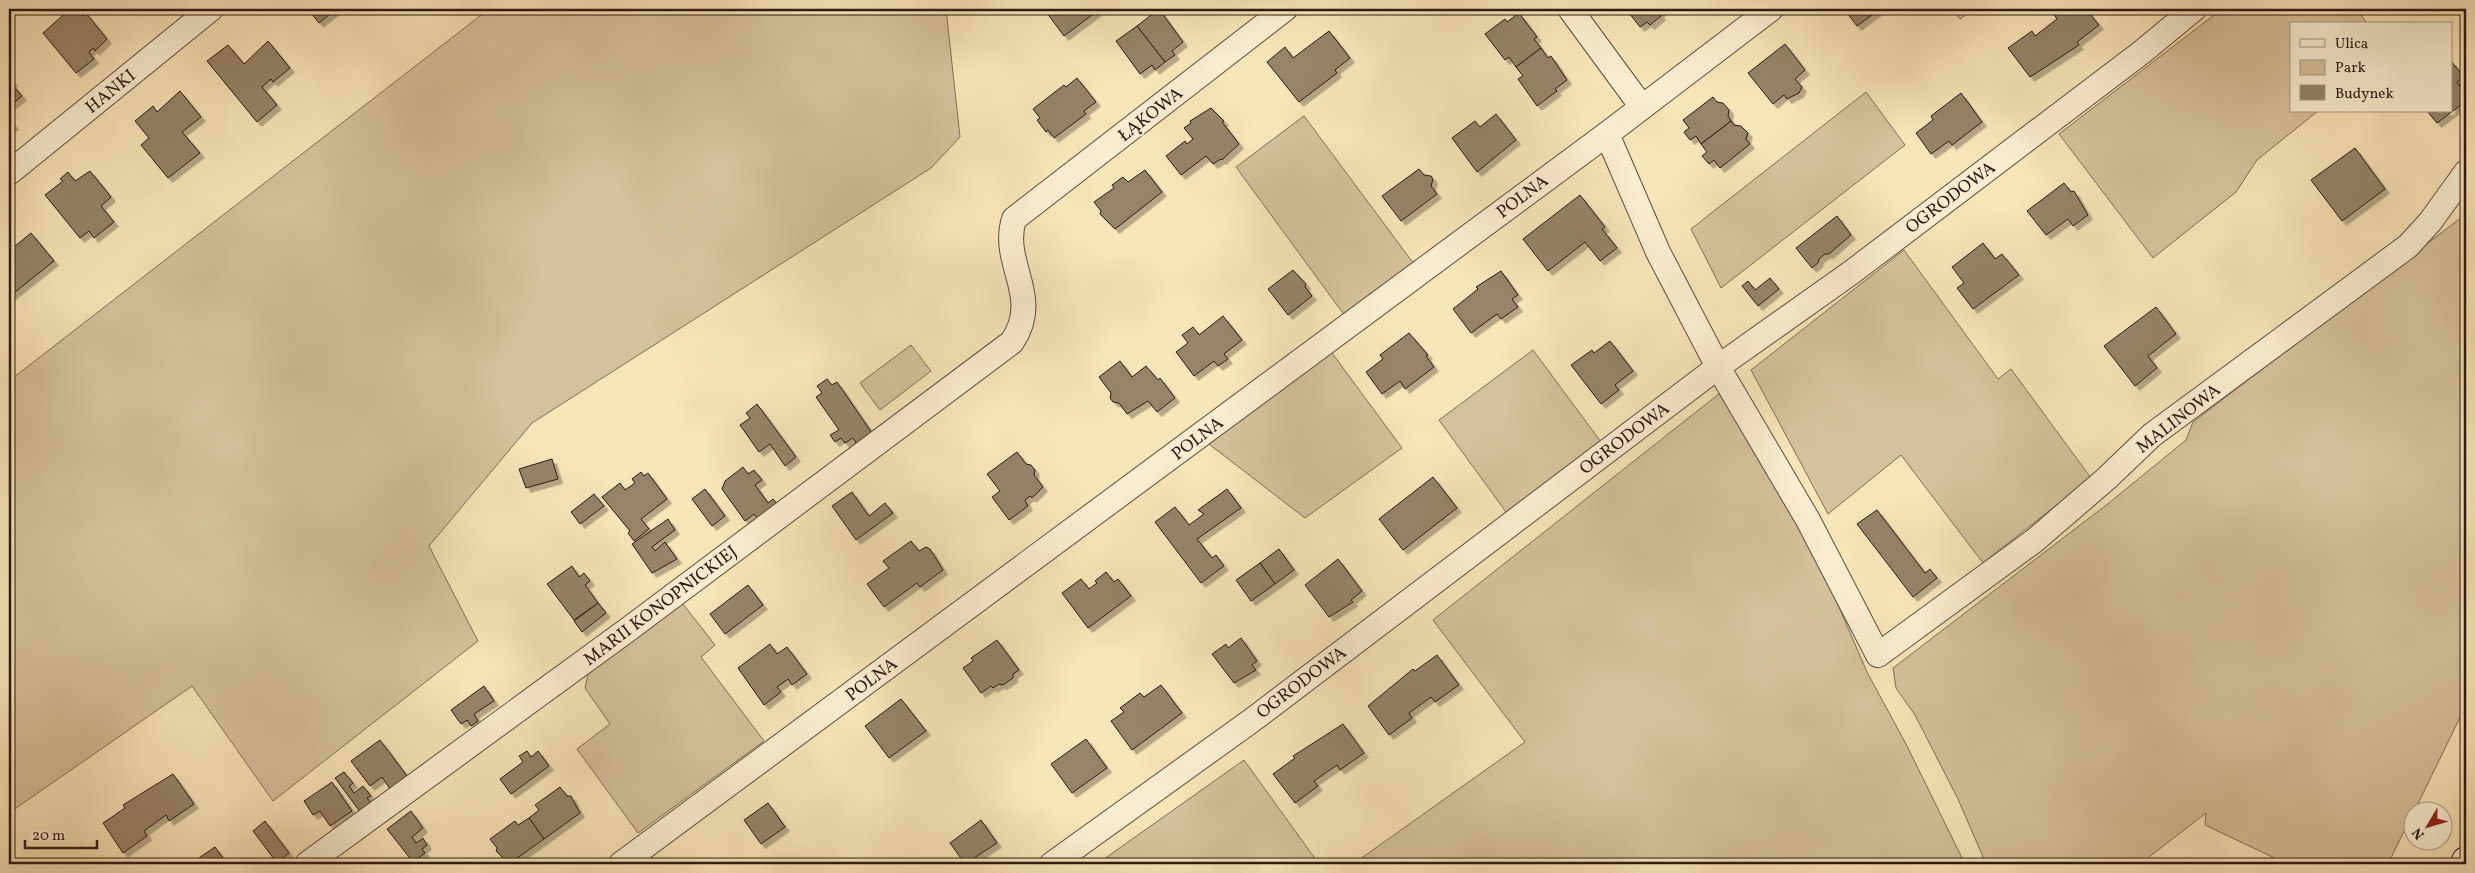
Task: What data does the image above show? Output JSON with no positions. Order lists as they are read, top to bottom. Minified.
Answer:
{"streets":{"street":["HANKI","ŁĄKOWA","POLNA","OGRODOWA","MALINOWA","MARII KONOPNICKIEJ"]},"crossings":[["ŁĄKOWA","MARII KONOPNICKIEJ"],["OGRODOWA","MALINOWA"]],"legend":["Ulica","Park","Budynek"],"scale_bar":"20 m","north":"bottom left"}
